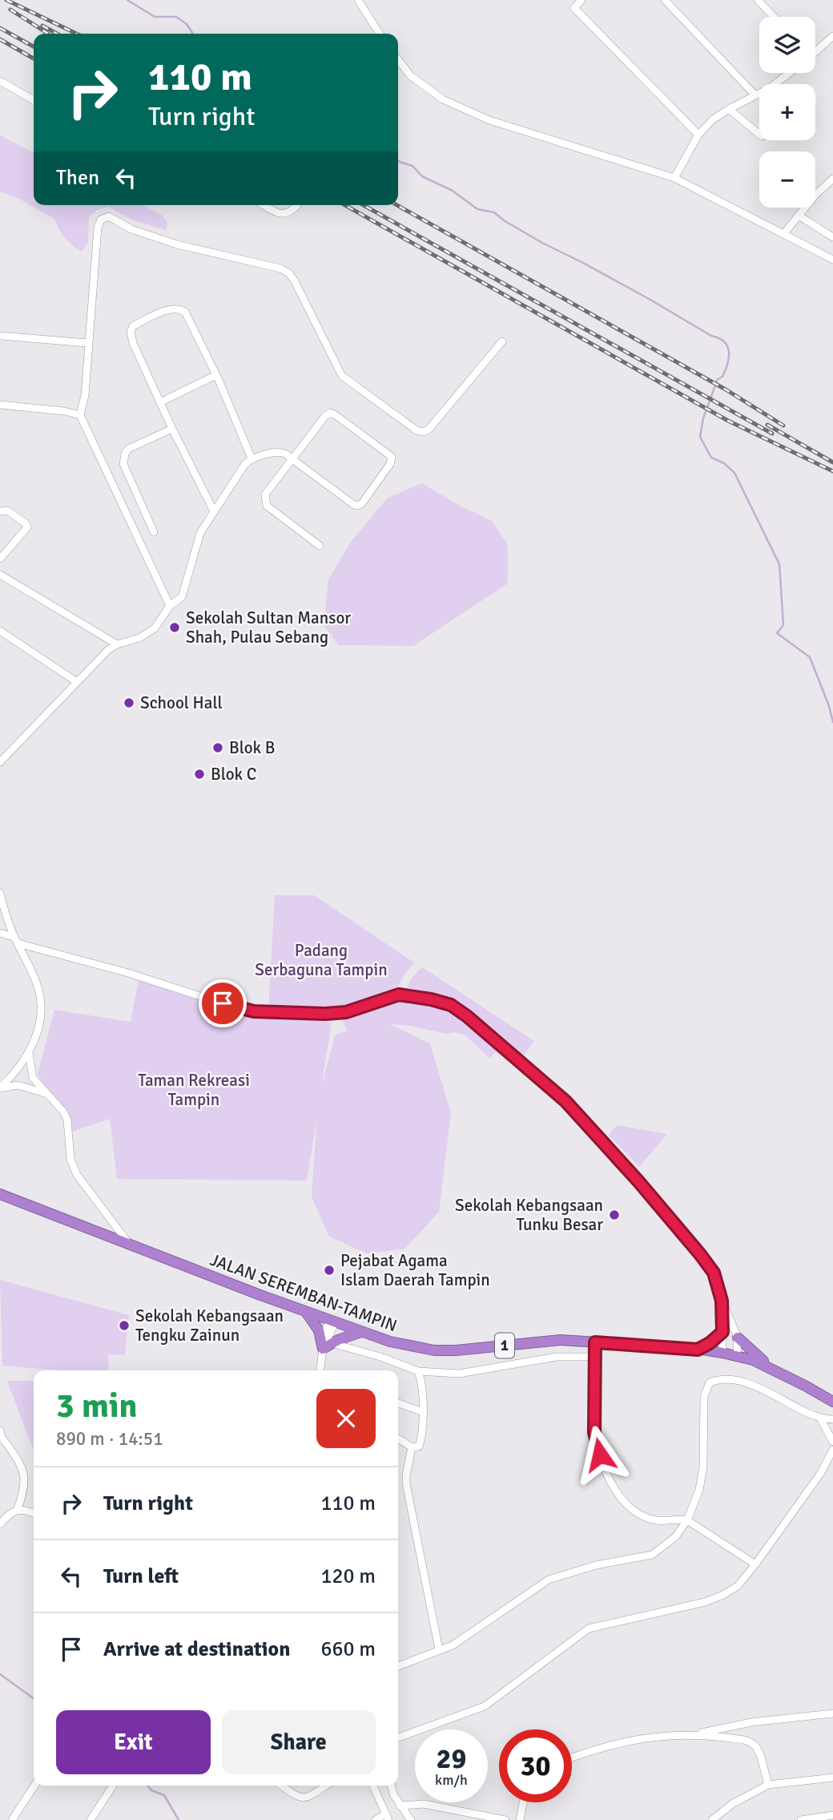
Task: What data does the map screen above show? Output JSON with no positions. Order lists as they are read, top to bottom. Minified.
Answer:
{"streets":{"highway":["JALAN SEREMBAN-TAMPIN","1"]},"parks":["Padang Serbaguna Tampin","Taman Rekreasi Tampin"],"places":["Sekolah Sultan Mansor Shah, Pulau Sebang","School Hall","Blok B","Blok C","Sekolah Kebangsaan Tunku Besar","Pejabat Agama Islam Daerah Tampin","Sekolah Kebangsaan Tengku Zainun"],"page":{"map_buttons":["+","−"],"turn":["110 m","Turn right"],"then":"Then","heading":["3 min","890 m · 14:51"],"list":[{"name":"Turn right","value":"110 m"},{"name":"Turn left","value":"120 m"},{"name":"Arrive at destination","value":"660 m"}],"buttons":["Exit","Share"],"speed":"29 km/h","limit":"30"}}
